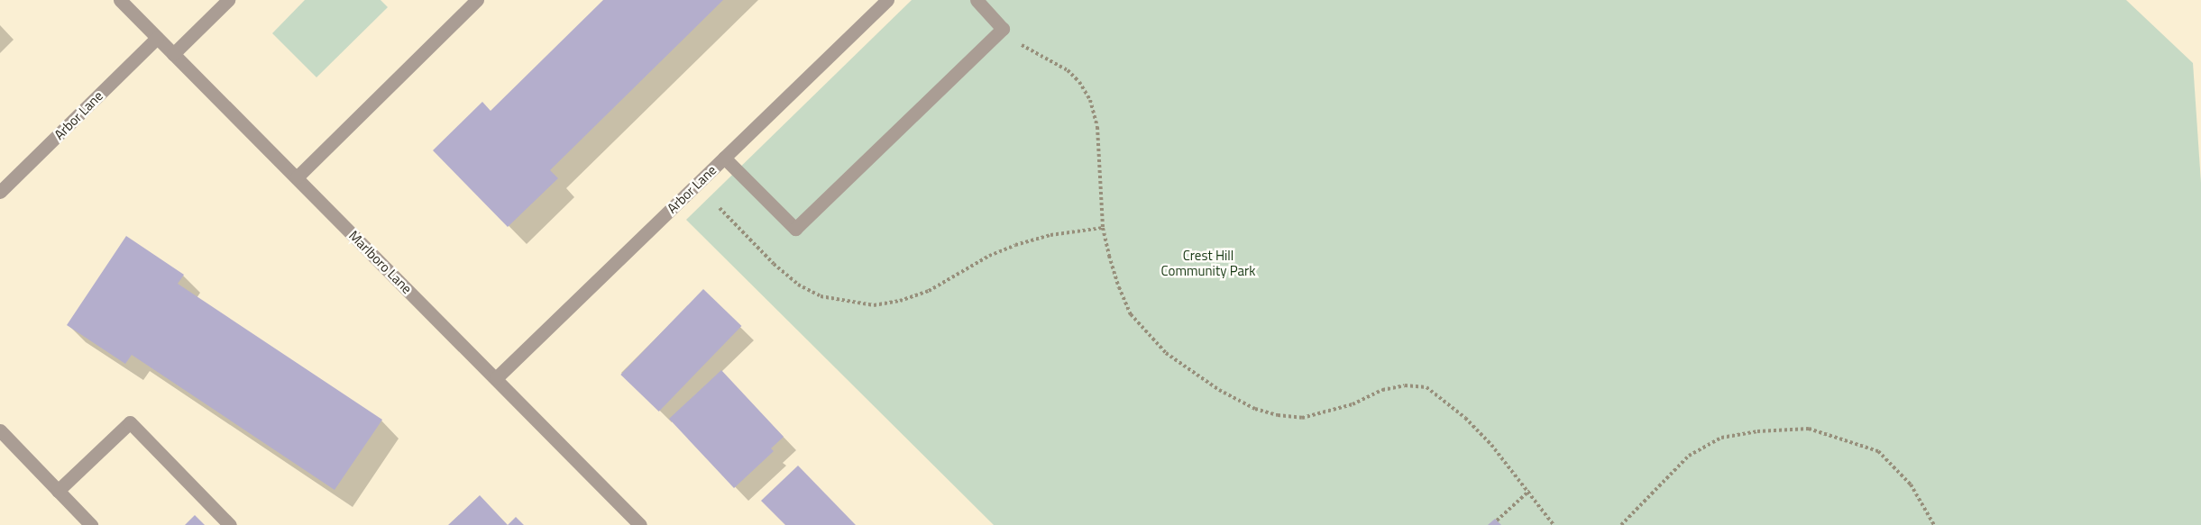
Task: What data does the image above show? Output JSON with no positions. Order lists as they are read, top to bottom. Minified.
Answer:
{"streets":{"street":["Arbor Lane","Marlboro Lane"]},"crossings":[["Arbor Lane","Marlboro Lane"]],"parks":["Crest Hill Community Park"]}
